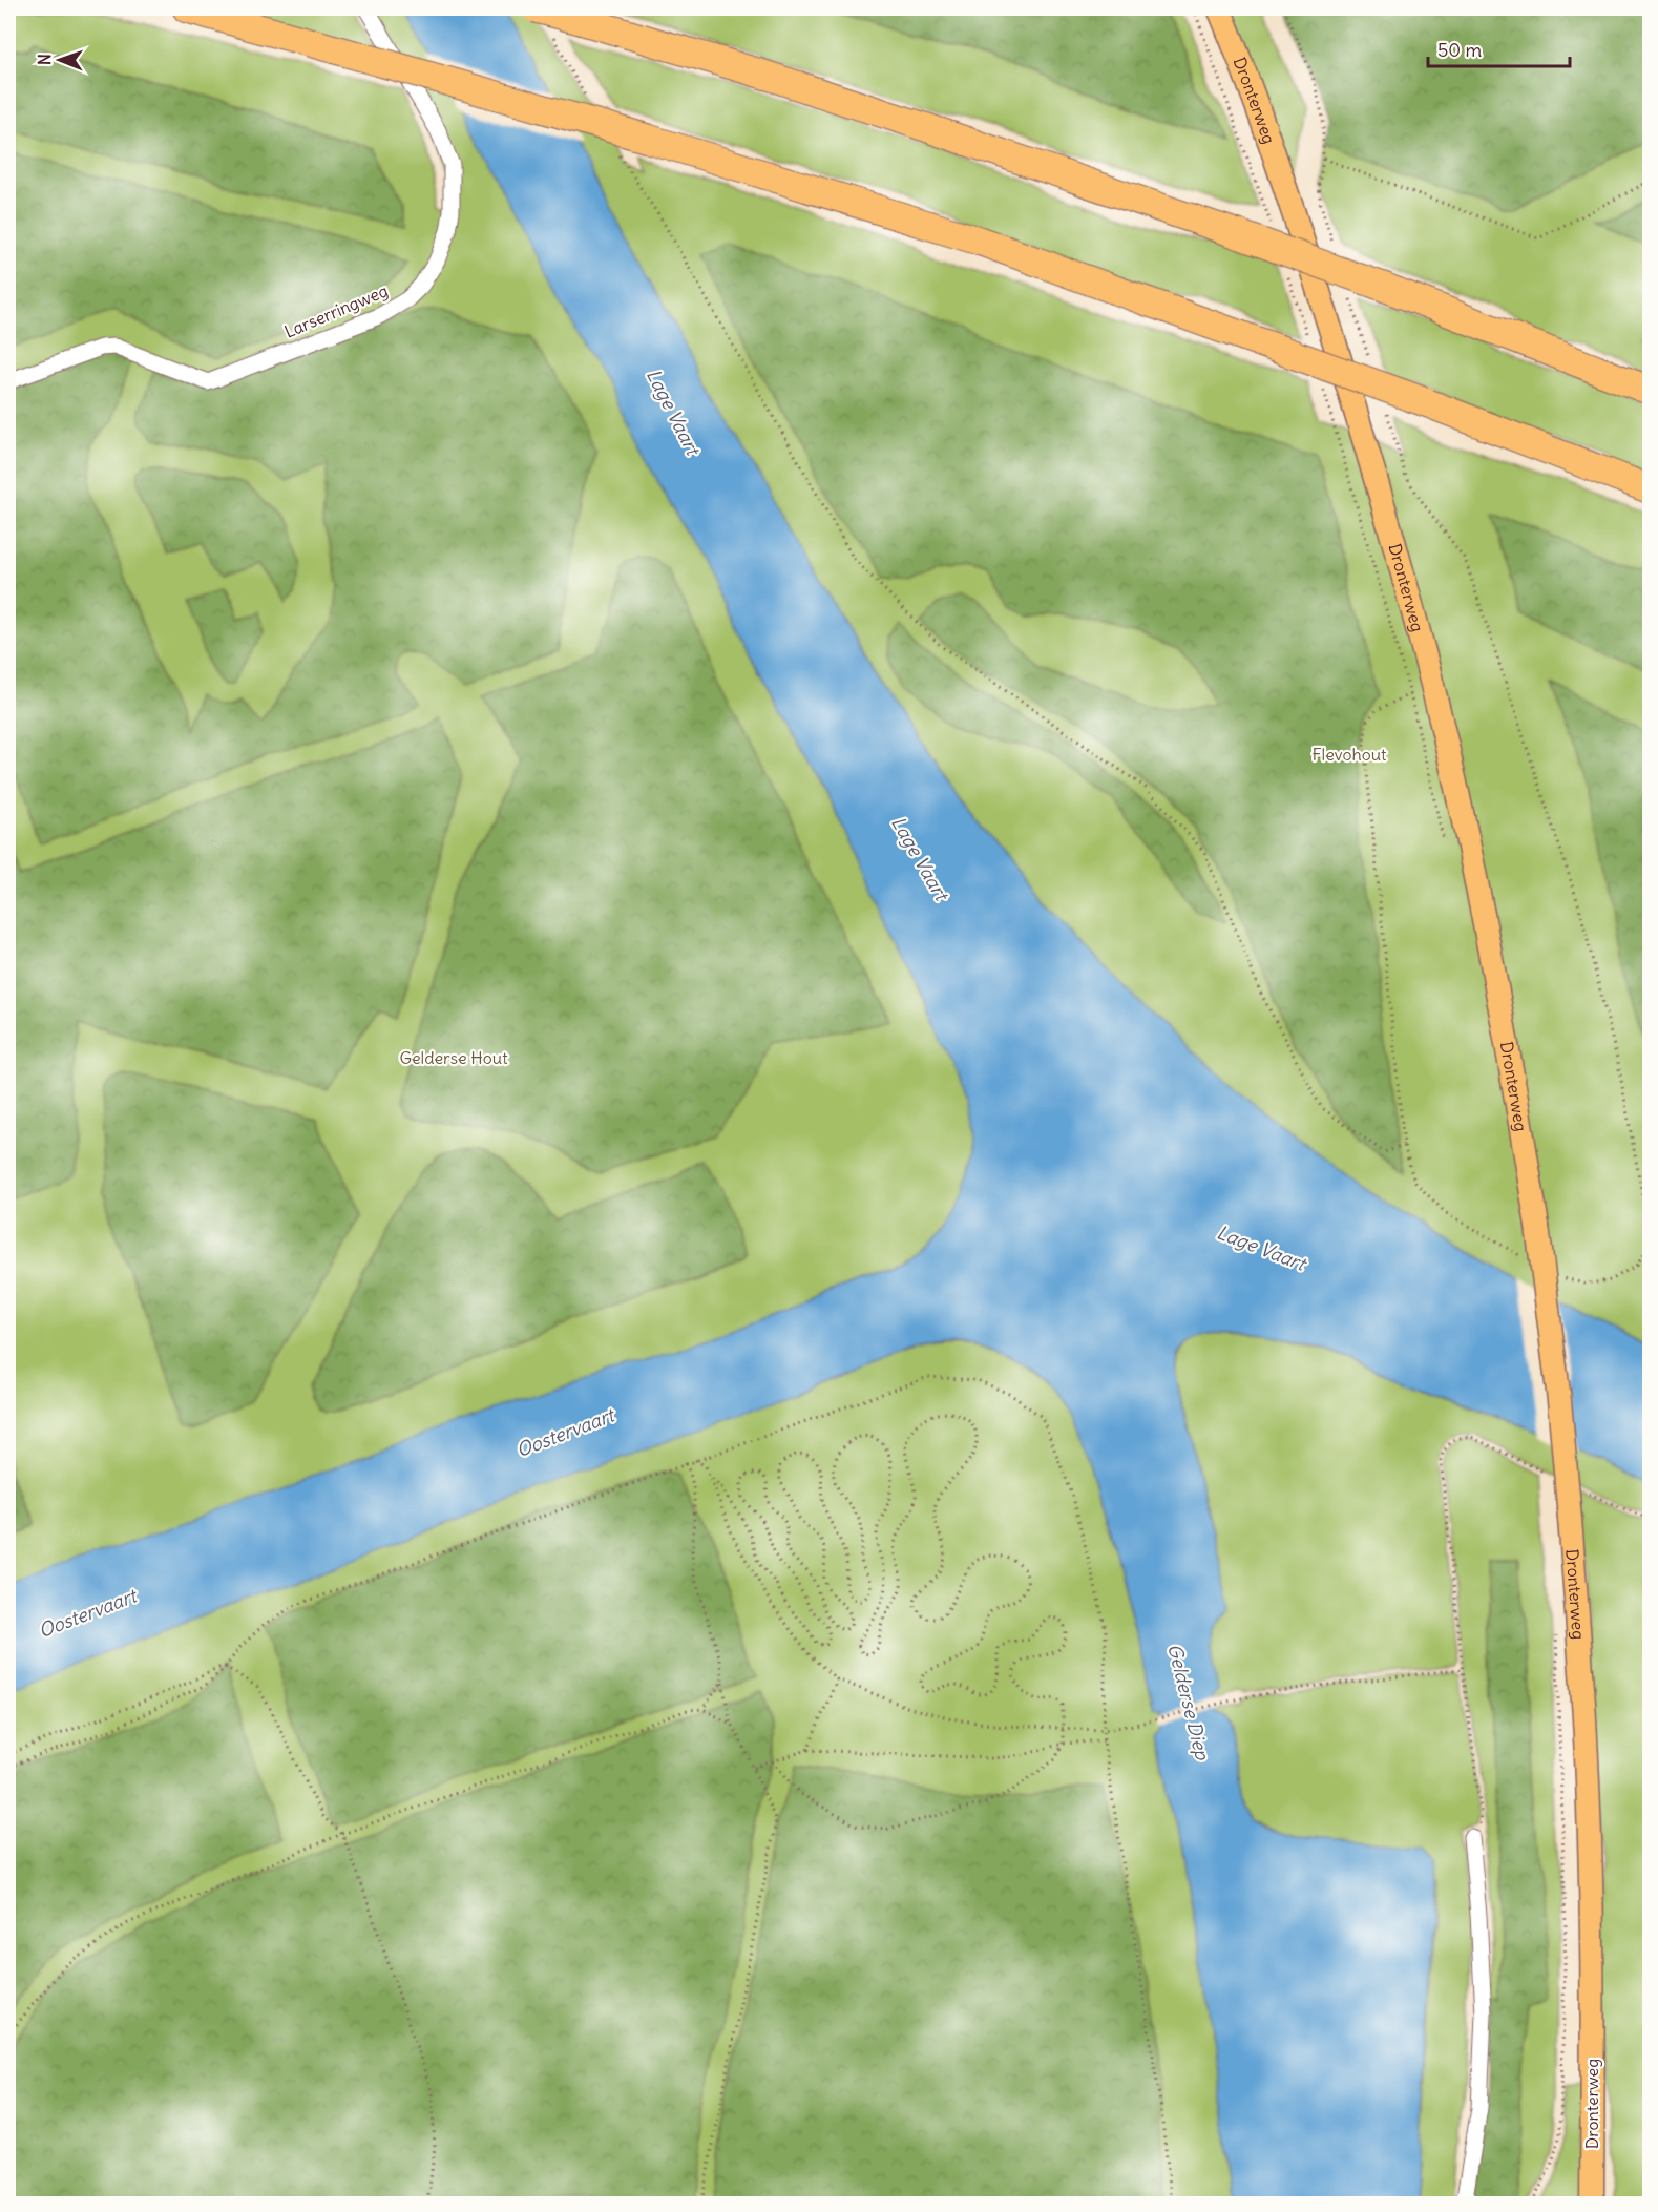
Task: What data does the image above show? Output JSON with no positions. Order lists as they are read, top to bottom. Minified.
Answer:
{"streets":{"main road":["Dronterweg"],"street":["Larserringweg"]},"water":["Lage Vaart","Oostervaart","Gelderse Diep"],"parks":["Flevohout","Gelderse Hout"],"scale_bar":"50 m","north":"left"}
